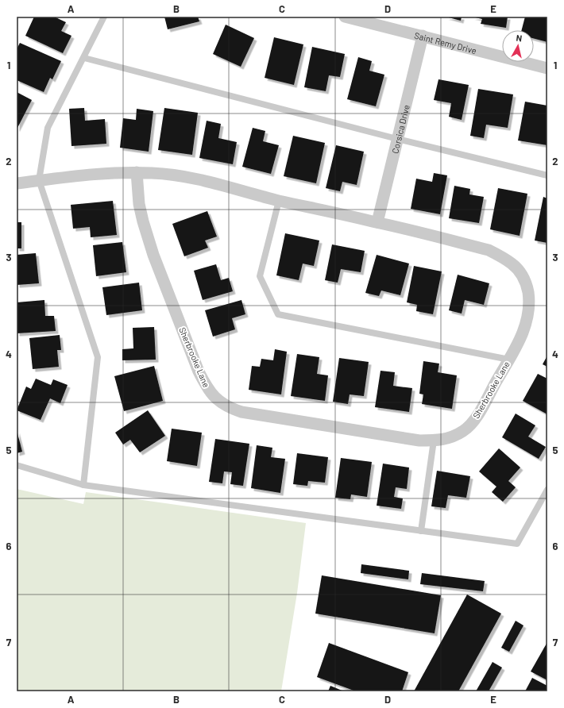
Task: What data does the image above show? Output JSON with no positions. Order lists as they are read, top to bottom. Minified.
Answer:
{"streets":{"street":["Saint Remy Drive","Corsica Drive","Sherbrooke Lane"]},"crossings":[["Saint Remy Drive","Corsica Drive"],["Corsica Drive","Sherbrooke Lane"]],"north":"top","grid":{"columns":["A","B","C","D","E"],"rows":["1","2","3","4","5","6","7"]}}
